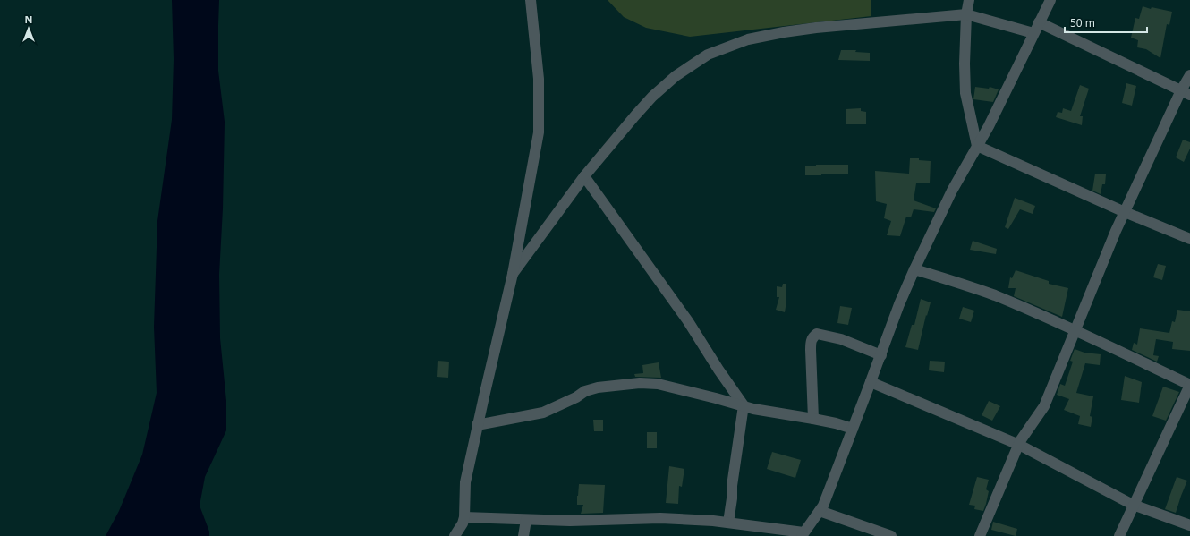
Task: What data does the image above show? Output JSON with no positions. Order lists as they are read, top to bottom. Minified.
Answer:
{"scale_bar":"50 m","north":"top"}
